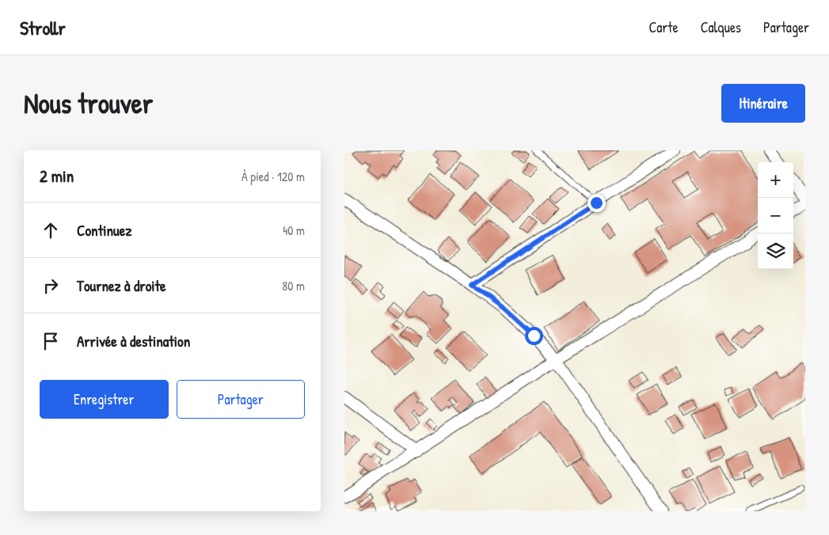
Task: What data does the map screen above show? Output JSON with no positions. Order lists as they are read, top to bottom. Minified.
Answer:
{"page":{"header":"Strollr","nav":["Carte","Calques","Partager"],"buttons":["Itinéraire",["Enregistrer","Partager"]],"title":"Nous trouver","heading":["2 min","À pied · 120 m"],"map_buttons":["+","−"],"list":[["Continuez","40 m"],["Tournez à droite","80 m"],"Arrivée à destination"]}}
